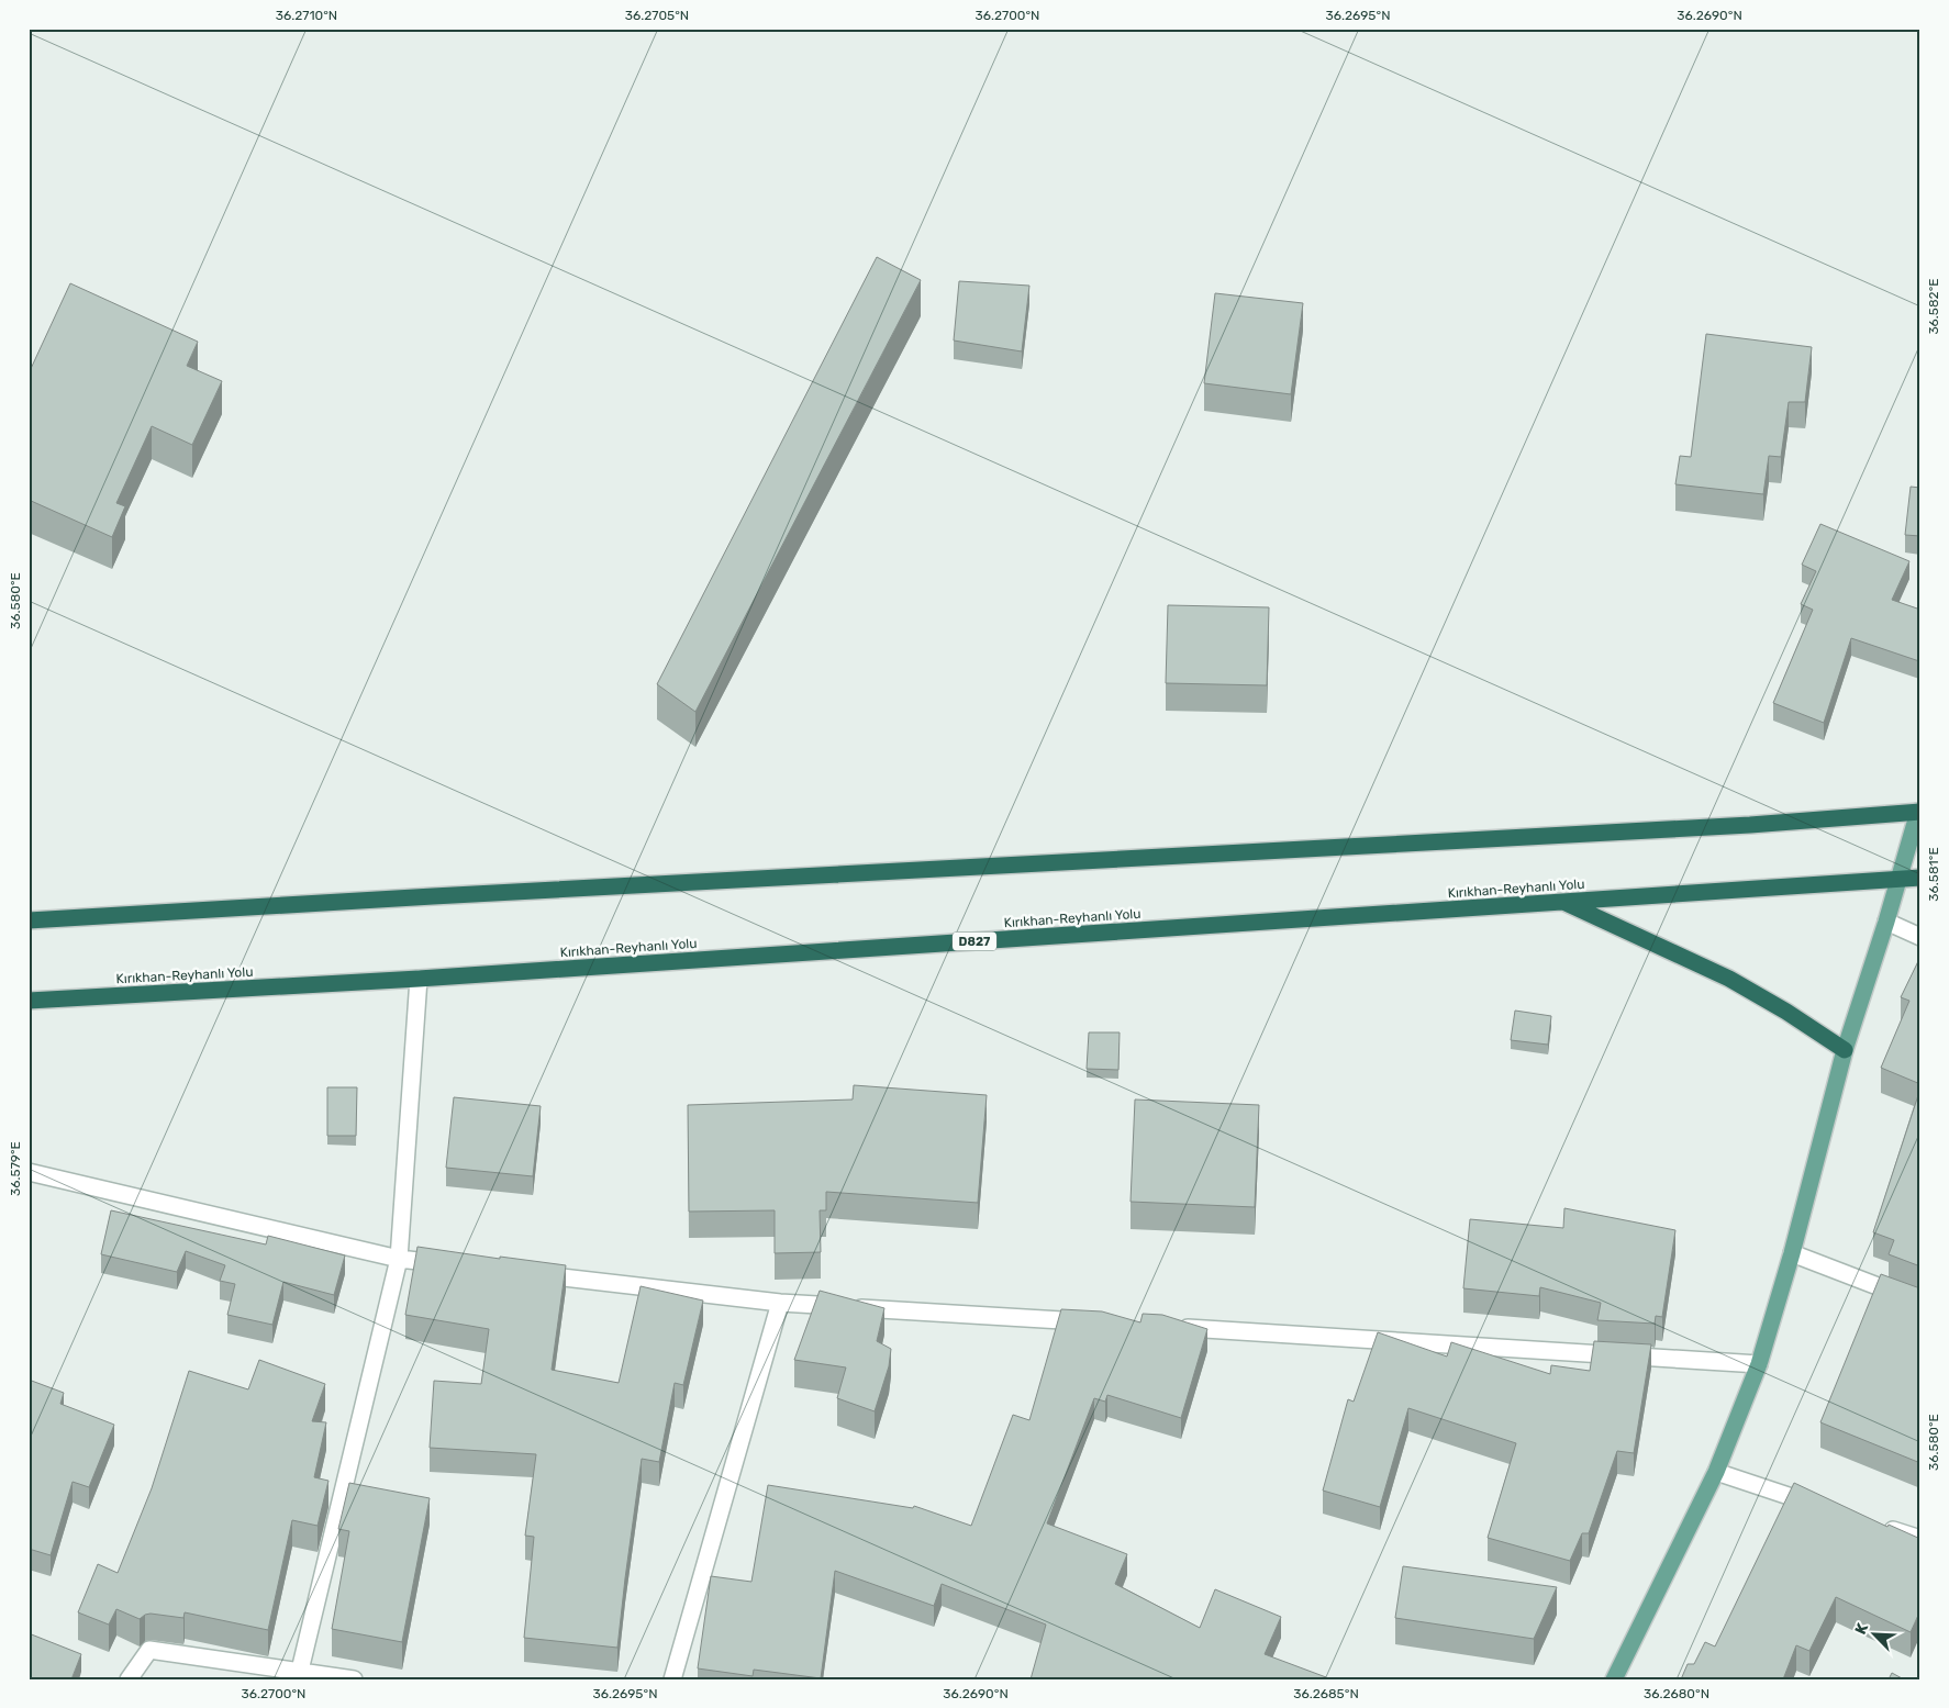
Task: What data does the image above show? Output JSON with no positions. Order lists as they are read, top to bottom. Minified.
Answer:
{"streets":{"highway":["Kırıkhan-Reyhanlı Yolu","D827"]},"north":"top left","coordinates":["36.2710°N","36.2705°N","36.2700°N","36.2695°N","36.2690°N","36.582°E","36.580°E","36.581°E","36.579°E","36.2685°N","36.2680°N"]}
